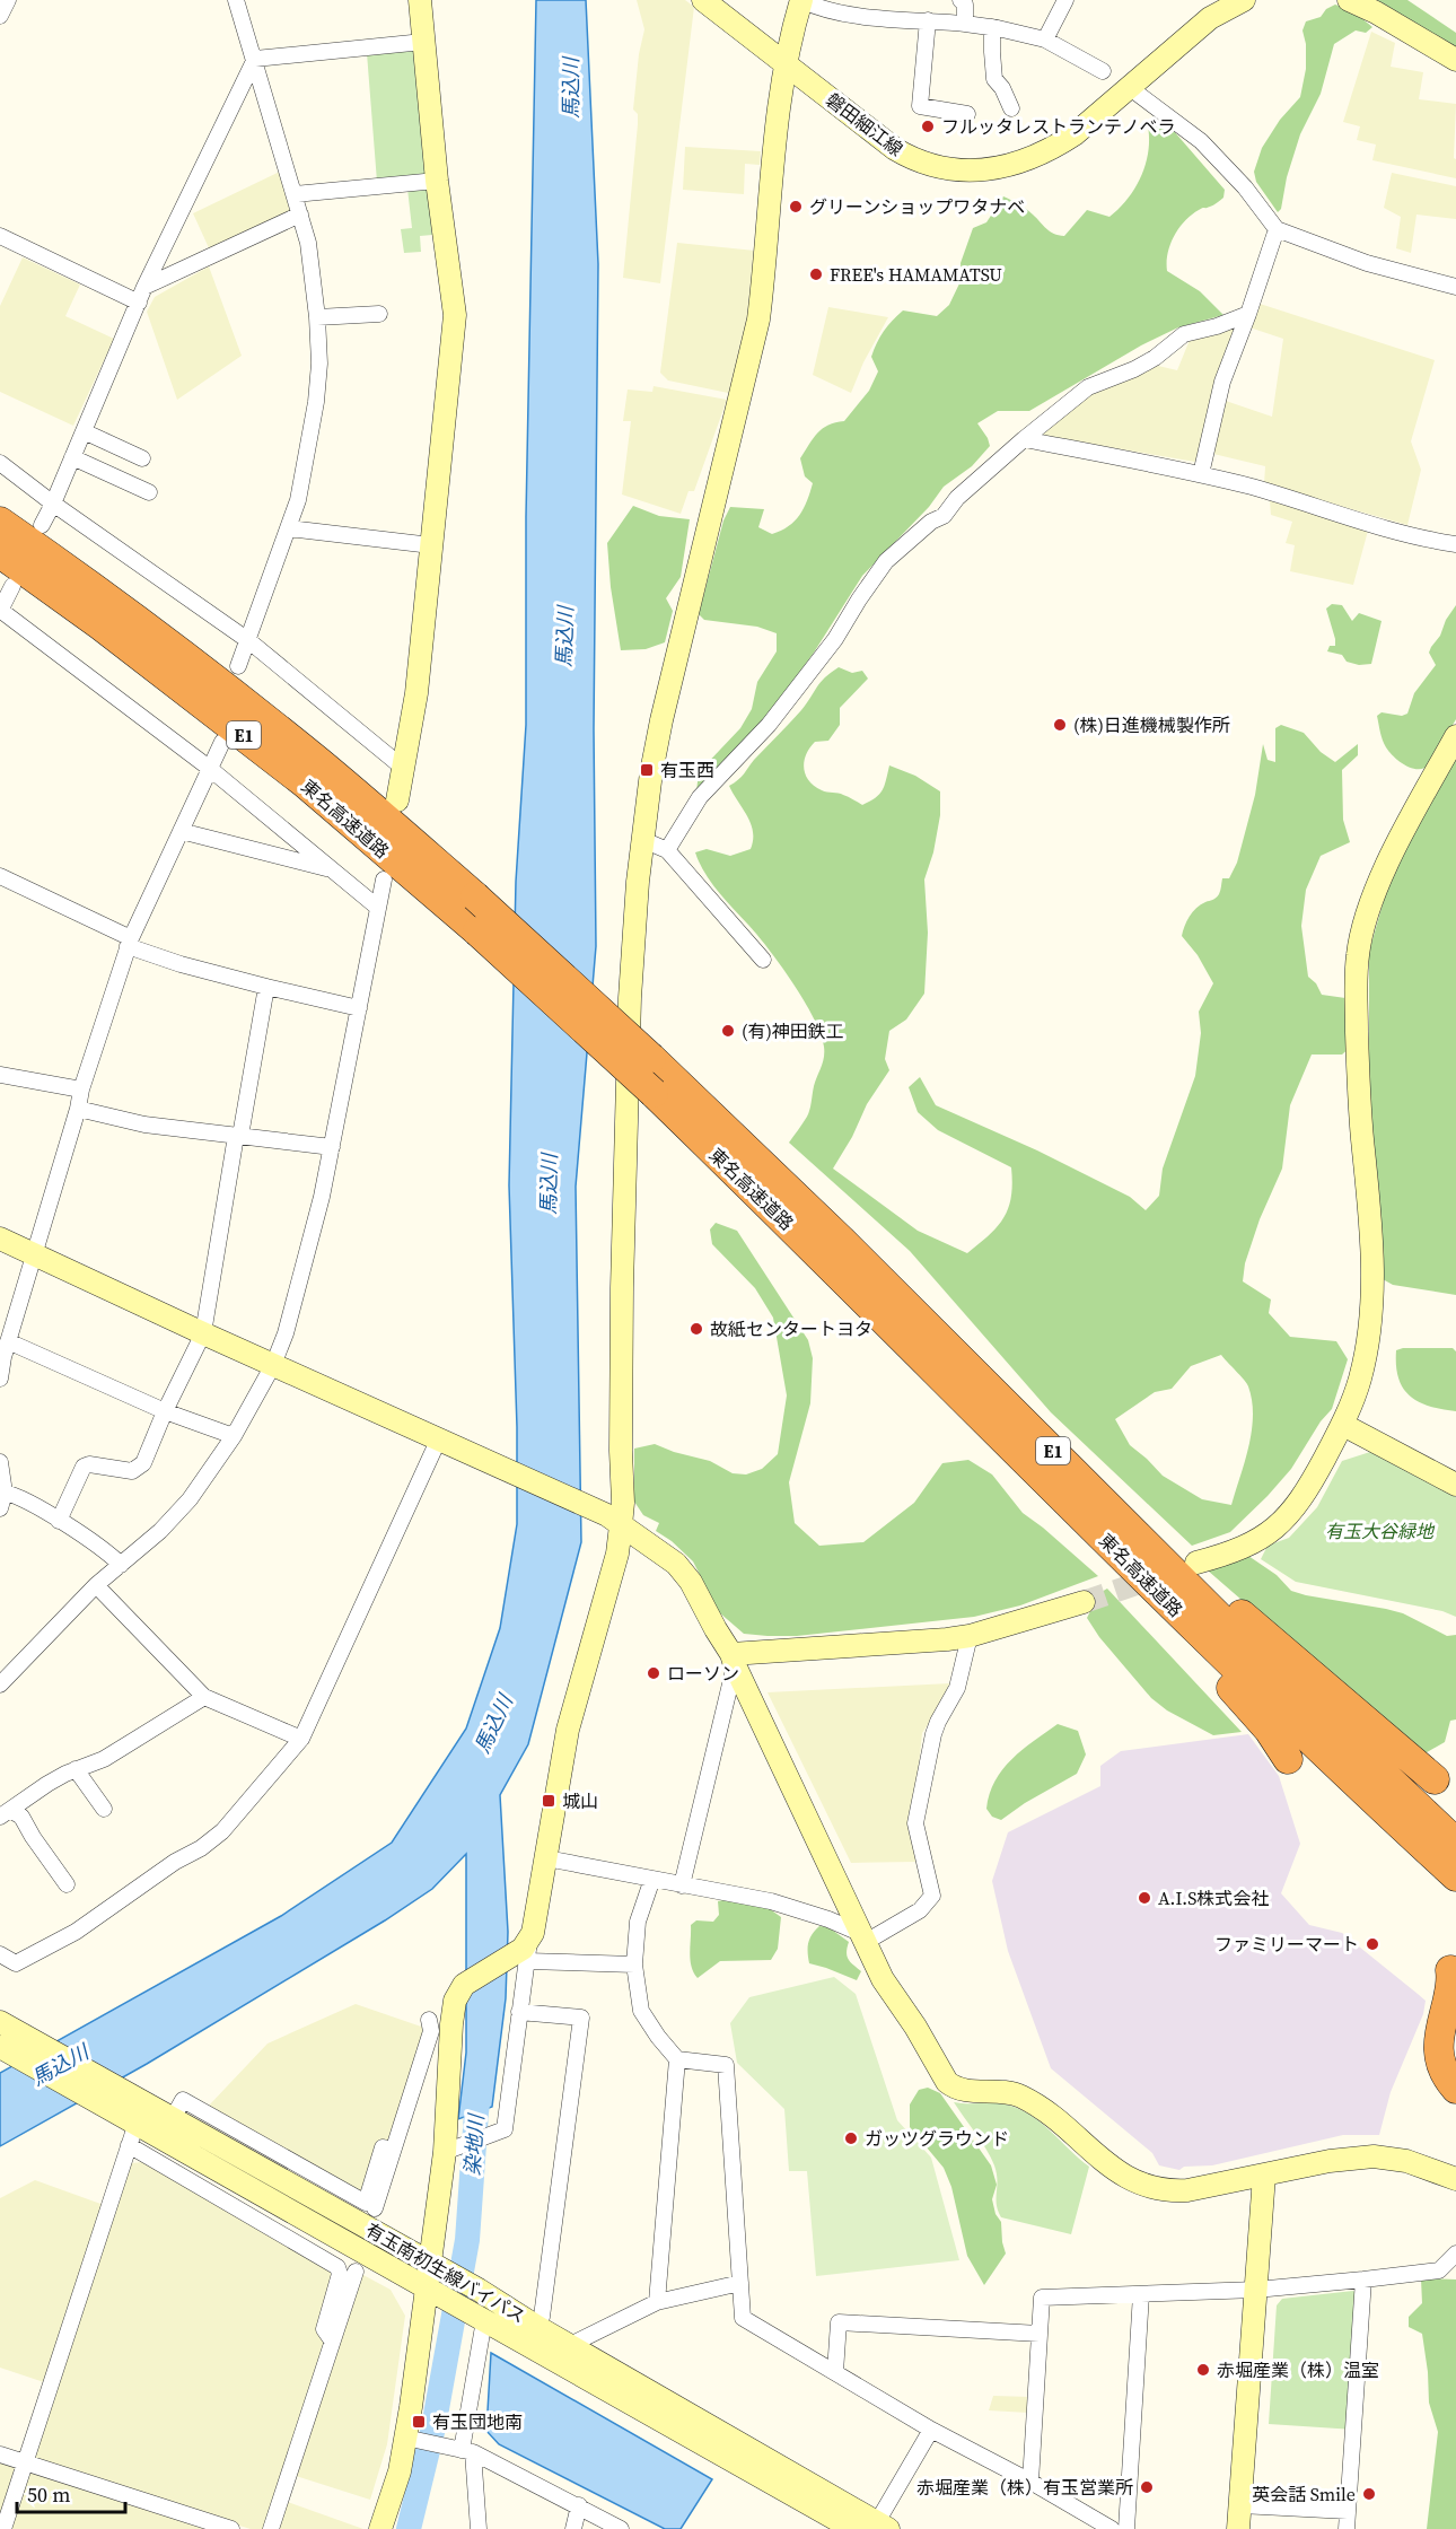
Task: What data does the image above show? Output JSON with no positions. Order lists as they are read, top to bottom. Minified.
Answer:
{"streets":{"highway":["E1","東名高速道路"],"street":["磐田細江線","有玉南初生線バイパス"]},"water":["馬込川","染地川"],"parks":["有玉大谷緑地"],"places":{"other":["フルッタレストランテノベラ","グリーンショップワタナベ","FREE's HAMAMATSU","(株)日進機械製作所","(有)神田鉄工","故紙センタートヨタ","ローソン","A.I.S株式会社","ファミリーマート","ガッツグラウンド","赤堀産業（株）温室","赤堀産業（株）有玉営業所","英会話 Smile"],"transit":["有玉西","城山","有玉団地南"]},"scale_bar":"50 m"}
